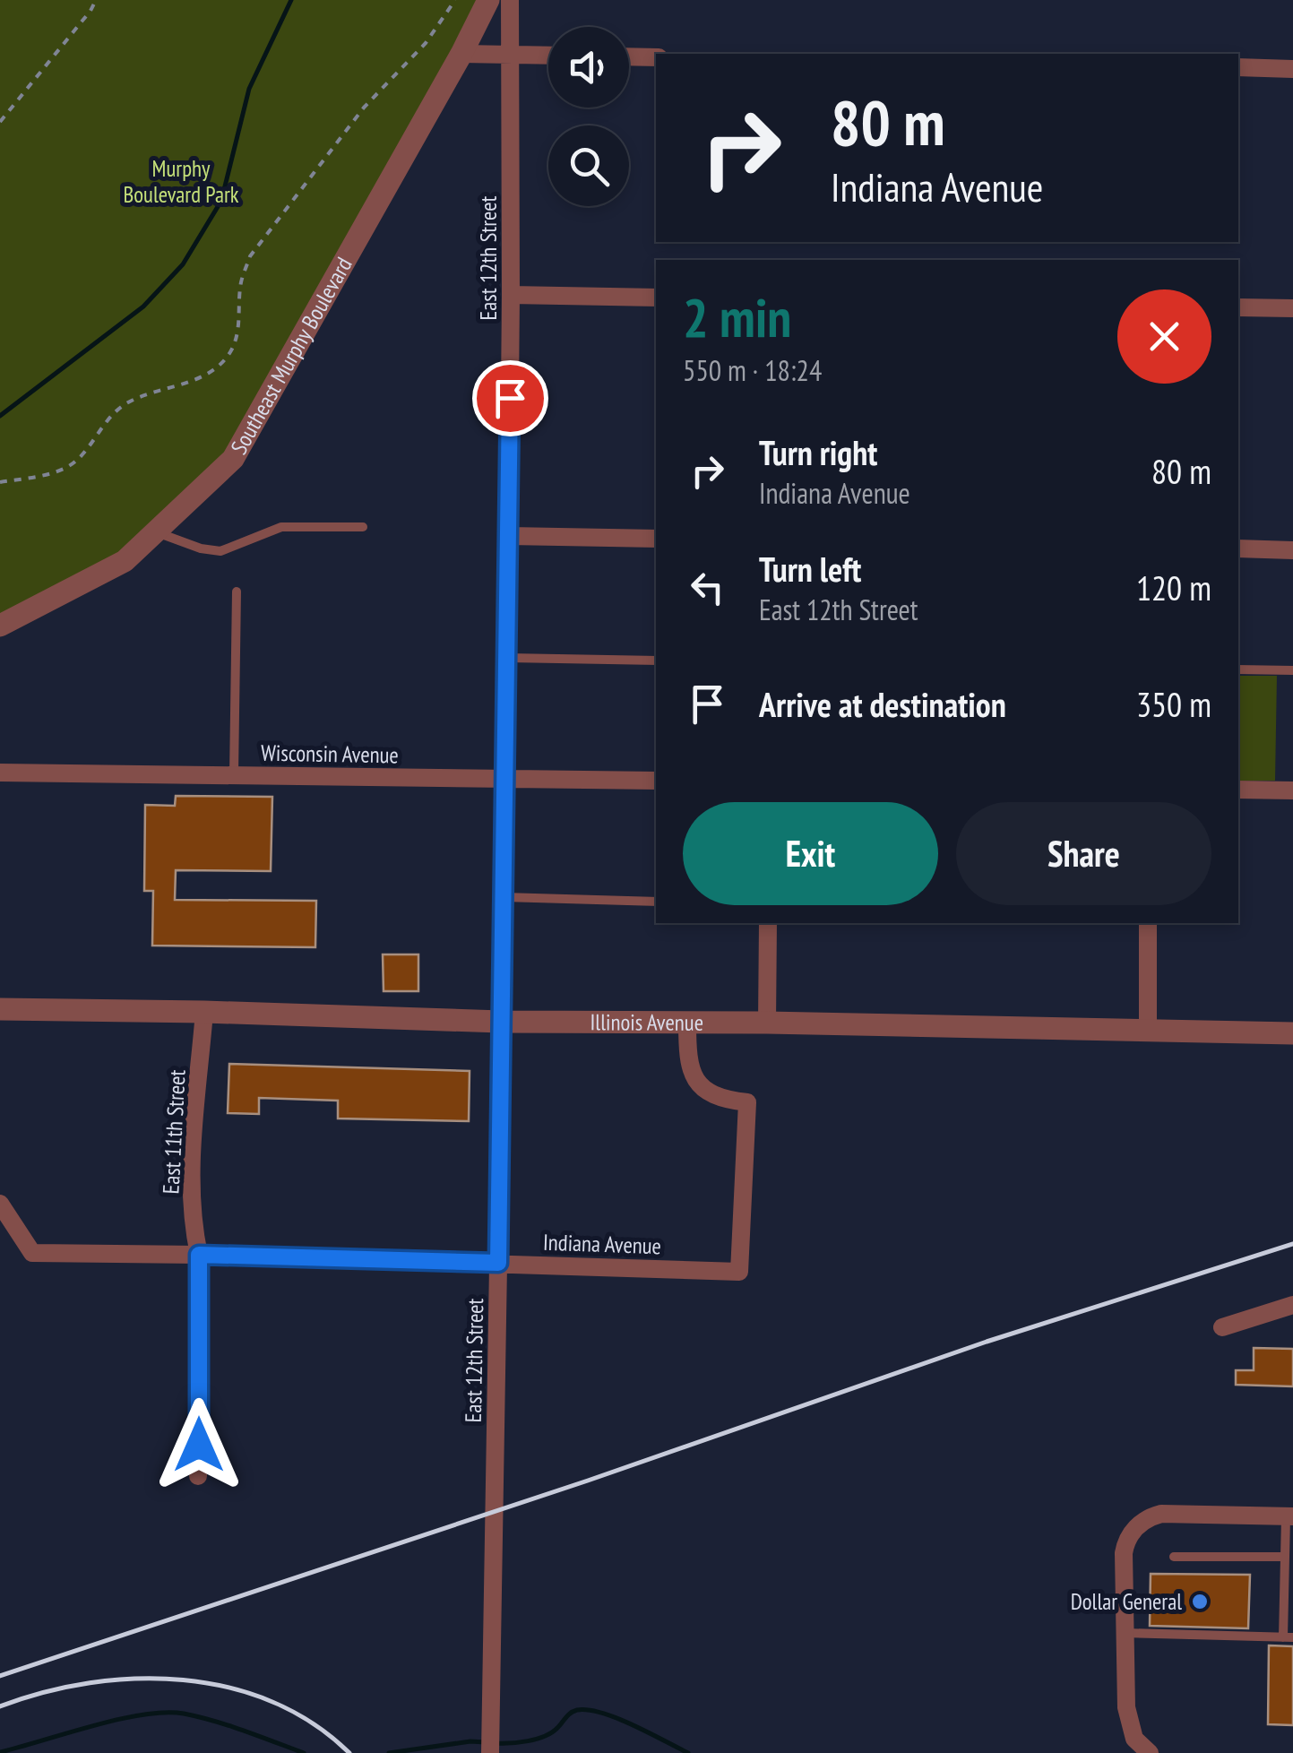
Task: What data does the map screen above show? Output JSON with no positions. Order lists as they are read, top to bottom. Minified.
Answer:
{"streets":{"street":["East 12th Street","Southeast Murphy Boulevard","Wisconsin Avenue","Illinois Avenue","East 11th Street","Indiana Avenue"]},"crossings":[["East 12th Street","Wisconsin Avenue"],["East 12th Street","Illinois Avenue"],["East 12th Street","Indiana Avenue"],["Illinois Avenue","East 11th Street"],["Illinois Avenue","Indiana Avenue"],["East 11th Street","Indiana Avenue"]],"parks":["Murphy Boulevard Park"],"places":["Dollar General"],"page":{"turn":["80 m","Indiana Avenue"],"heading":["2 min","550 m · 18:24"],"list":[{"name":"Turn right","note":"Indiana Avenue","value":"80 m"},{"name":"Turn left","note":"East 12th Street","value":"120 m"},{"name":"Arrive at destination","value":"350 m"}],"buttons":["Exit","Share"]}}
